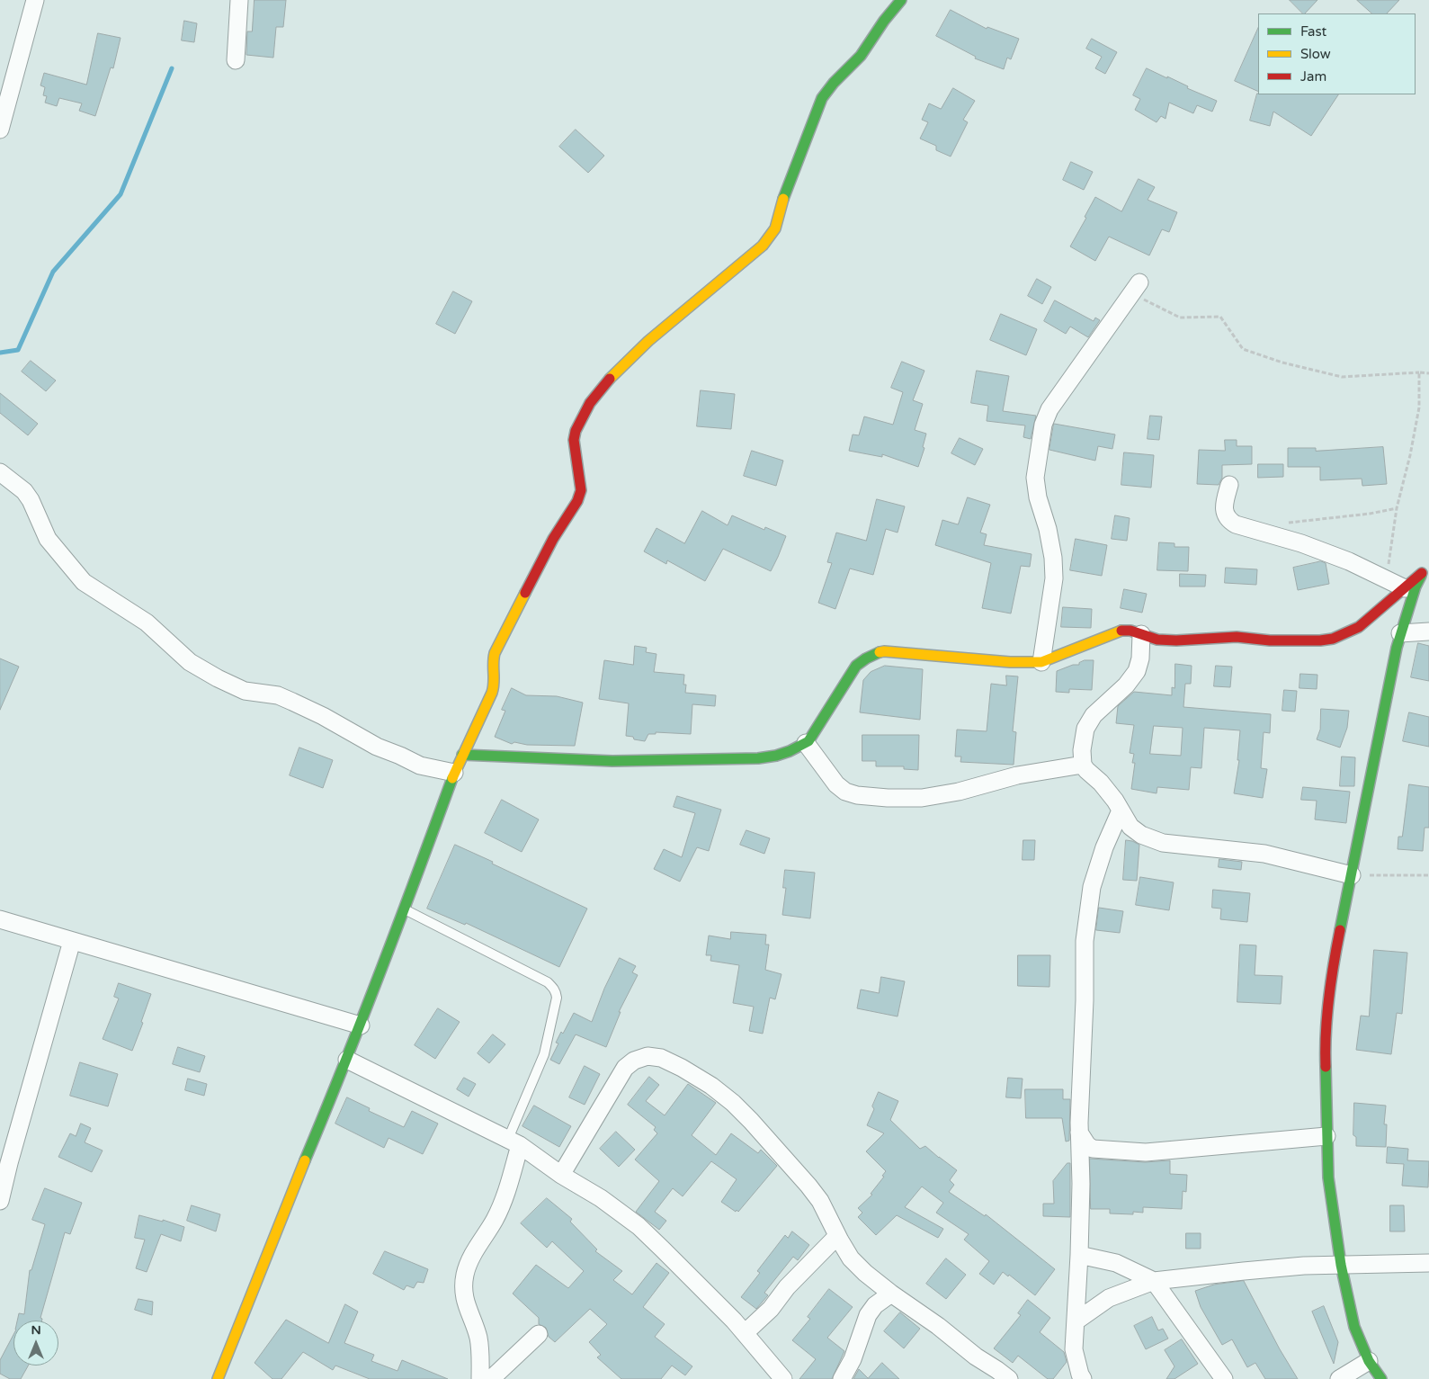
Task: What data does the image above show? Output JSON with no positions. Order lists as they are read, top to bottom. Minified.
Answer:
{"legend":["Fast","Slow","Jam"],"north":"top"}
